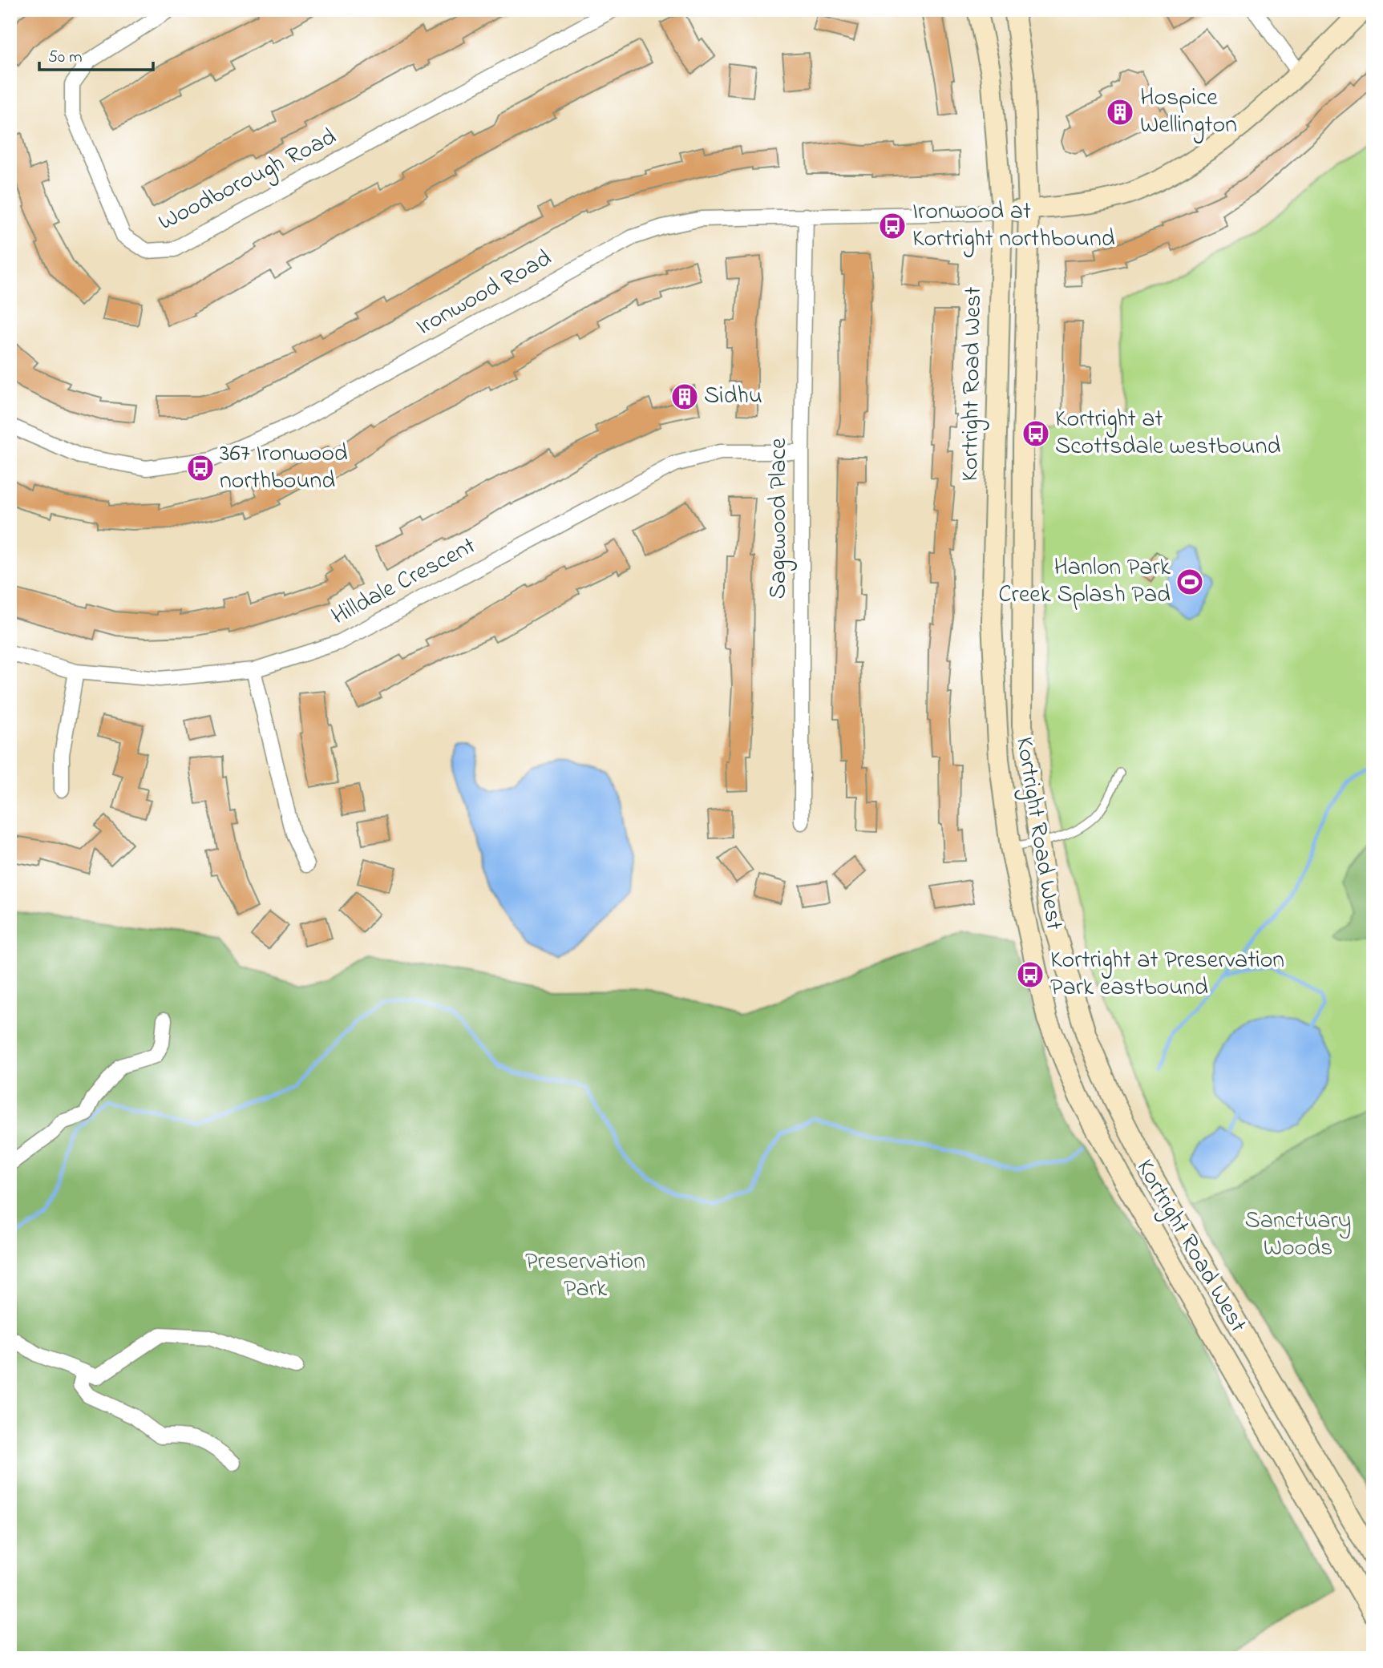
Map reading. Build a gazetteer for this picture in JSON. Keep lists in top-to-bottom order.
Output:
{
  "streets": {
    "street": [
      "Woodborough Road",
      "Ironwood Road",
      "Kortright Road West",
      "Sagewood Place",
      "Hilldale Crescent"
    ]
  },
  "crossings": [
    ["Ironwood Road", "Kortright Road West"],
    ["Ironwood Road", "Sagewood Place"],
    ["Sagewood Place", "Hilldale Crescent"]
  ],
  "parks": ["Sanctuary Woods", "Preservation Park"],
  "places": {
    "building": ["Hospice Wellington", "Sidhu"],
    "bus stop": [
      "Ironwood at Kortright northbound",
      "Kortright at Scottsdale westbound",
      "367 Ironwood northbound",
      "Kortright at Preservation Park eastbound"
    ],
    "sports": ["Hanlon Park Creek Splash Pad"]
  },
  "scale_bar": "50 m"
}
